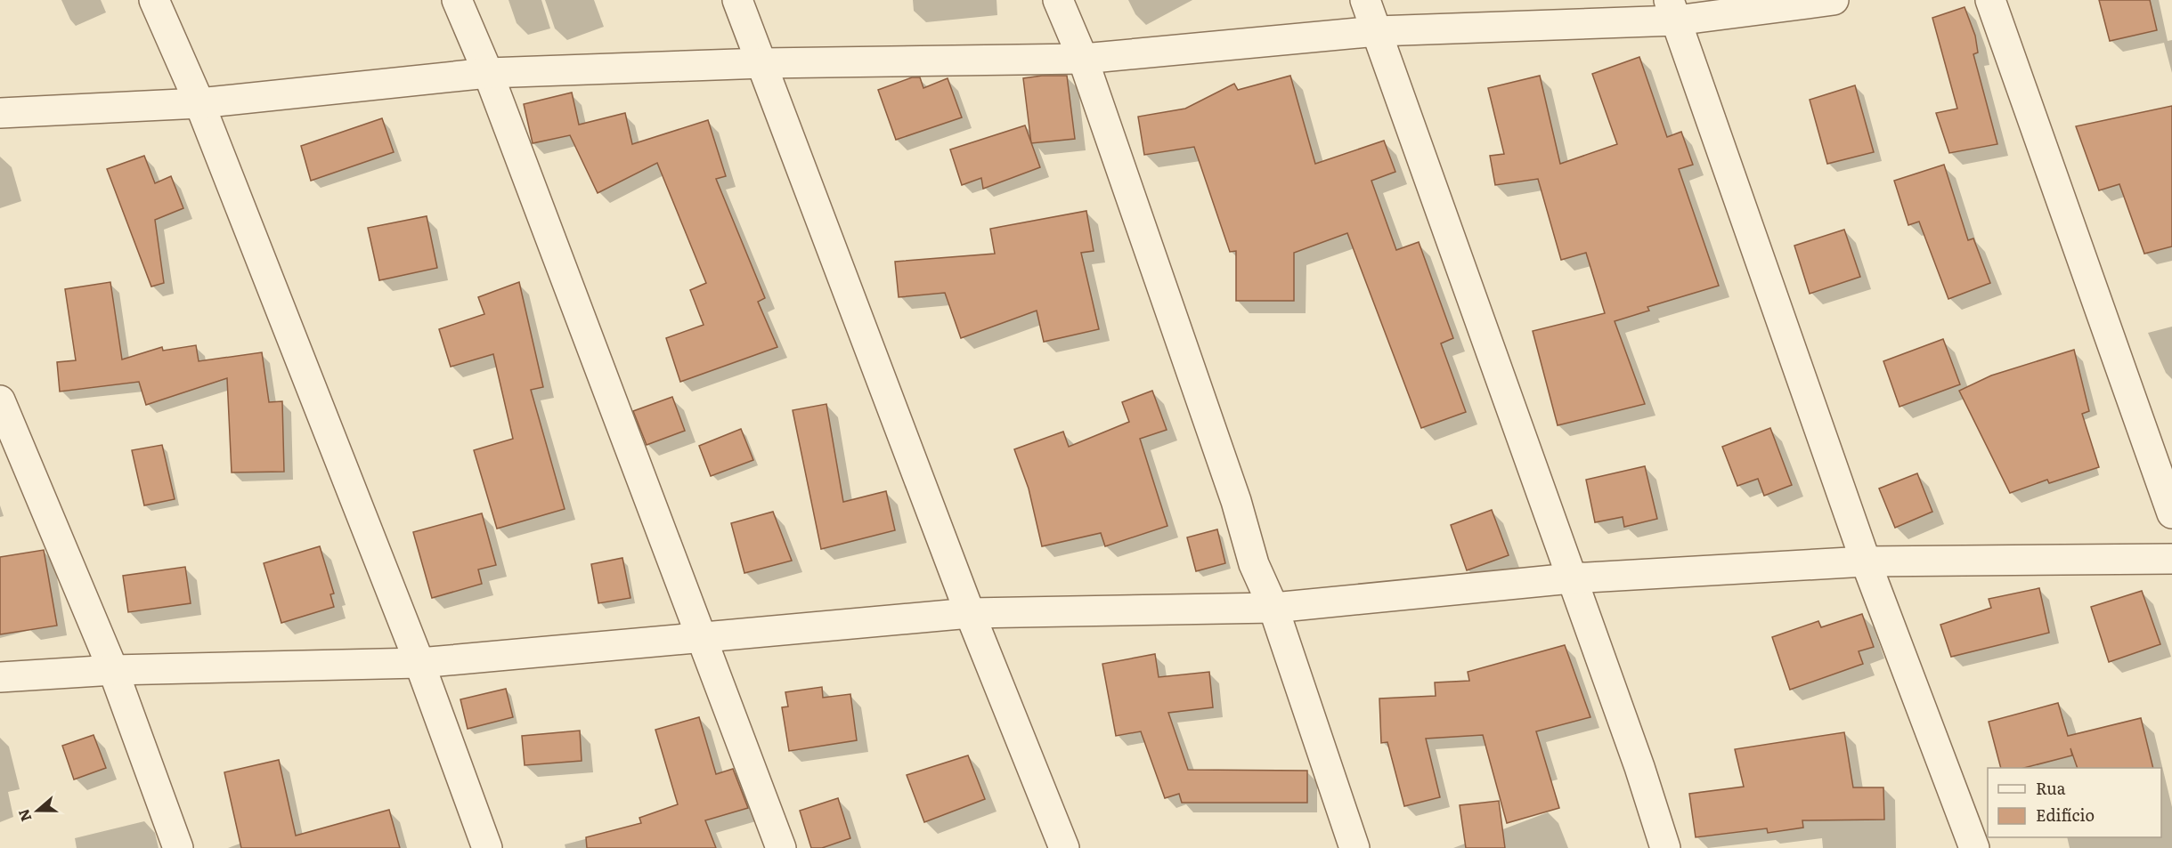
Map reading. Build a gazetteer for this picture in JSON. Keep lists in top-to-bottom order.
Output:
{
  "legend": ["Rua", "Edifício"],
  "north": "left"
}
